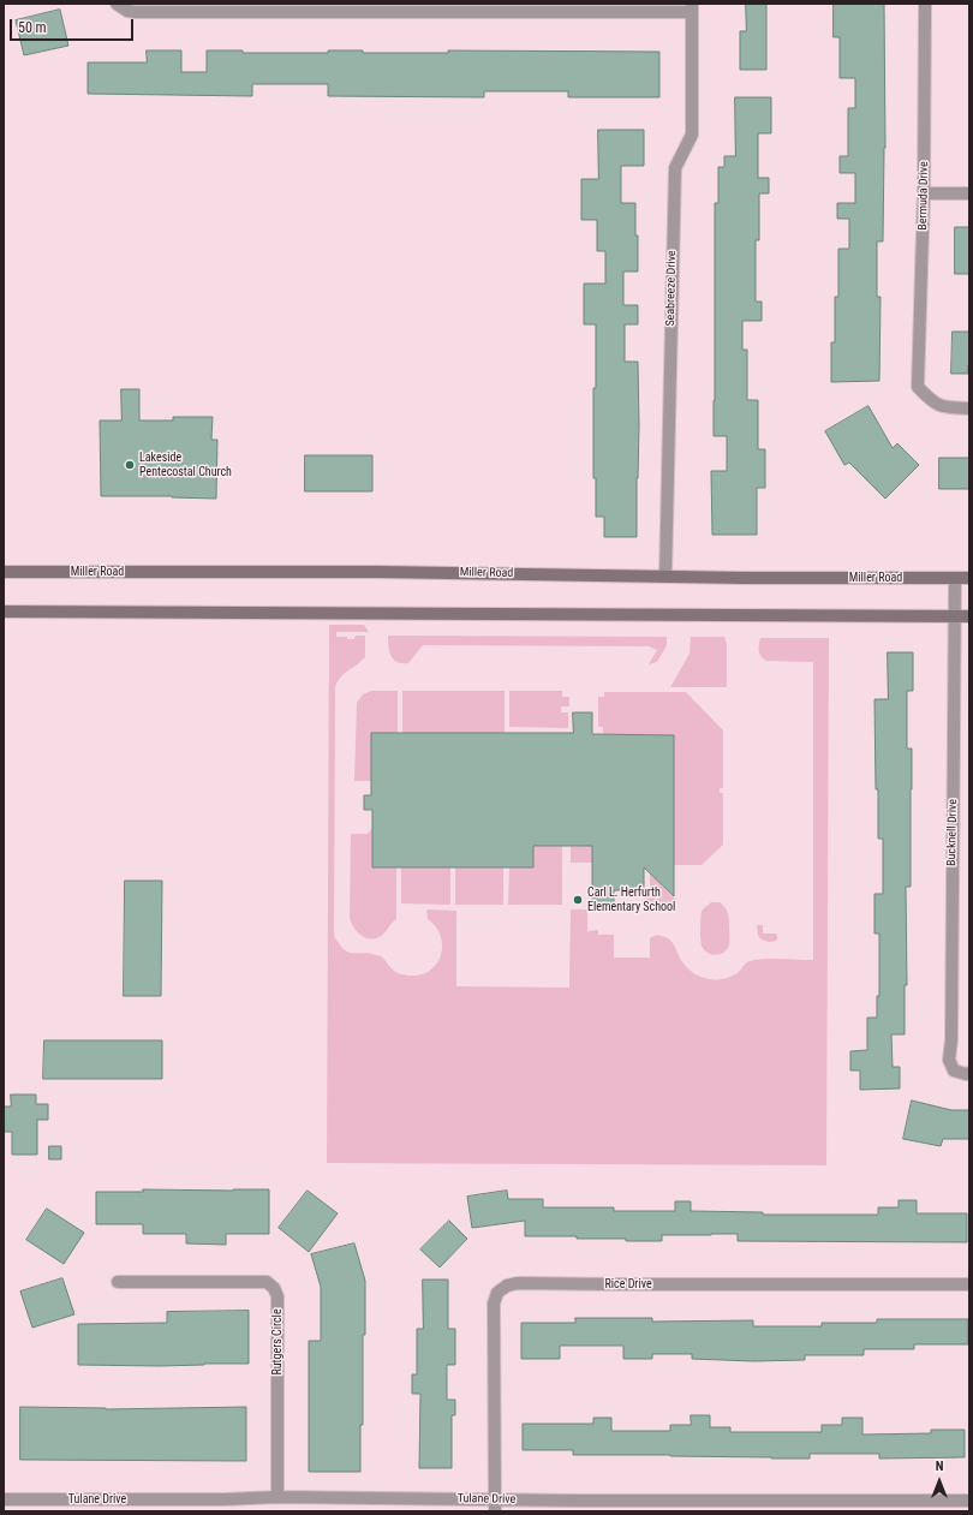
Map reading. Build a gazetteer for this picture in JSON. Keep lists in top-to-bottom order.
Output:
{
  "streets": {
    "main road": ["Miller Road"],
    "street": [
      "Bermuda Drive",
      "Seabreeze Drive",
      "Bucknell Drive",
      "Rice Drive",
      "Rutgers Circle",
      "Tulane Drive"
    ]
  },
  "crossings": [
    ["Seabreeze Drive", "Miller Road"],
    ["Miller Road", "Bucknell Drive"],
    ["Rice Drive", "Tulane Drive"],
    ["Rutgers Circle", "Tulane Drive"]
  ],
  "places": ["Lakeside Pentecostal Church", "Carl L. Herfurth Elementary School"],
  "scale_bar": "50 m",
  "north": "top"
}
